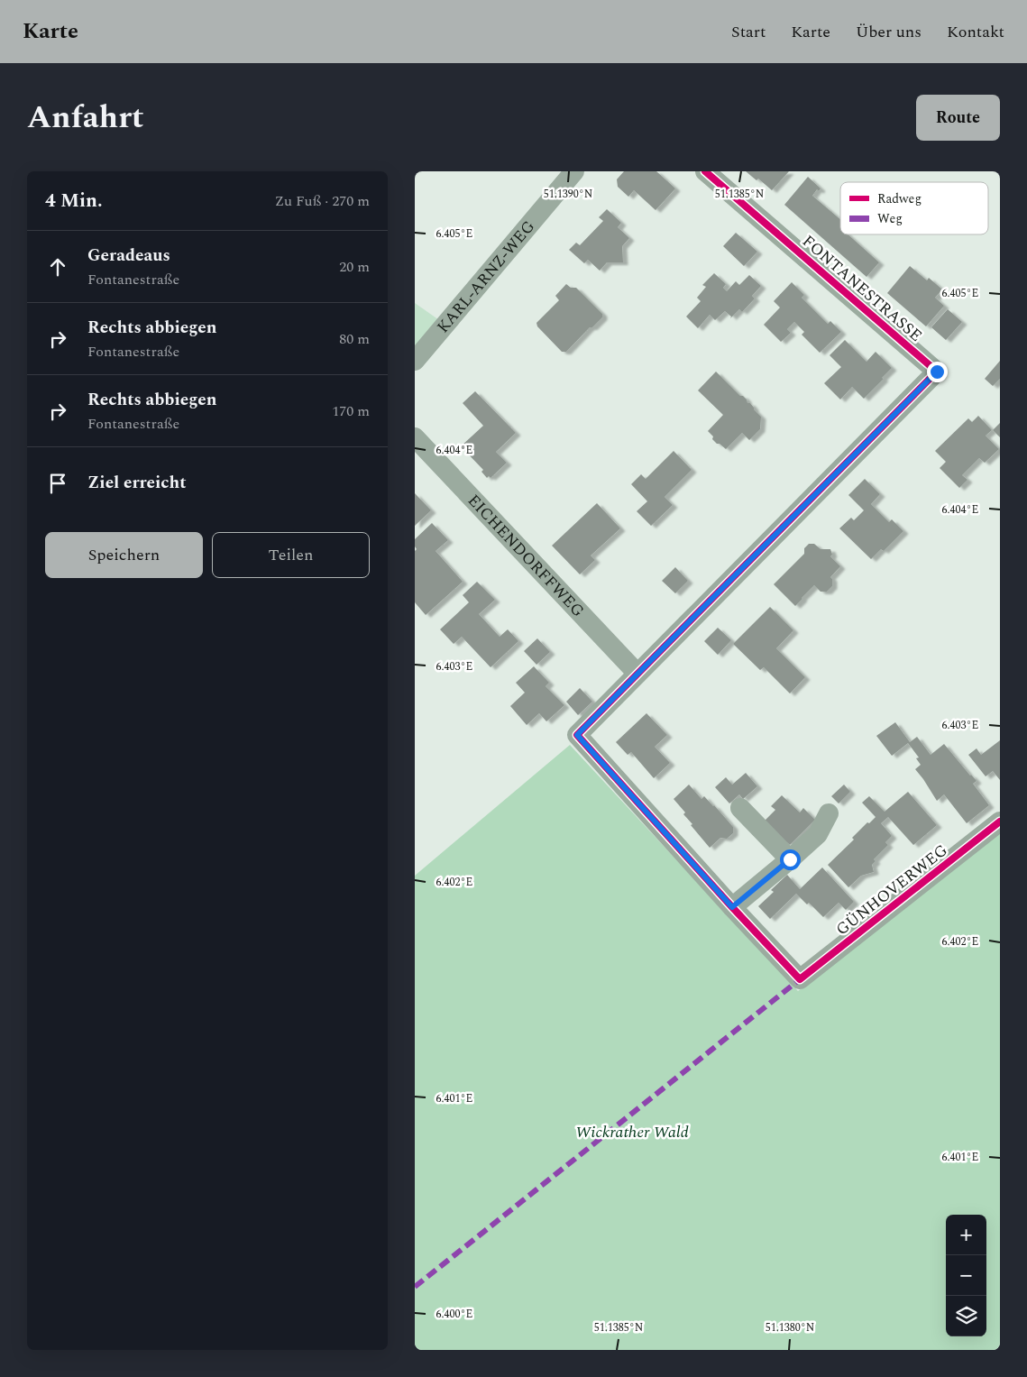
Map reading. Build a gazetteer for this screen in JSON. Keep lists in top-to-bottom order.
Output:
{
  "streets": {
    "street": [
      "KARL-ARNZ-WEG",
      "FONTANESTRASSE",
      "EICHENDORFFWEG",
      "GÜNHOVERWEG"
    ]
  },
  "crossings": [
    ["FONTANESTRASSE", "EICHENDORFFWEG"],
    ["FONTANESTRASSE", "GÜNHOVERWEG"]
  ],
  "parks": ["Wickrather Wald"],
  "legend": ["Radweg", "Weg"],
  "page": {
    "header": "Karte",
    "nav": [
      "Start",
      "Karte",
      "Über uns",
      "Kontakt"
    ],
    "title": "Anfahrt",
    "buttons": [
      "Route",
      ["Speichern", "Teilen"]
    ],
    "heading": ["4 Min.", "Zu Fuß · 270 m"],
    "list": [
      ["Geradeaus", "Fontanestraße", "20 m"],
      ["Rechts abbiegen", "Fontanestraße", "80 m"],
      ["Rechts abbiegen", "Fontanestraße", "170 m"],
      "Ziel erreicht"
    ],
    "map_buttons": ["+", "−"]
  },
  "coordinates": [
    "51.1390°N",
    "51.1385°N",
    "6.405°E",
    "6.404°E",
    "6.403°E",
    "6.402°E",
    "6.401°E",
    "6.400°E",
    "51.1380°N"
  ]
}
